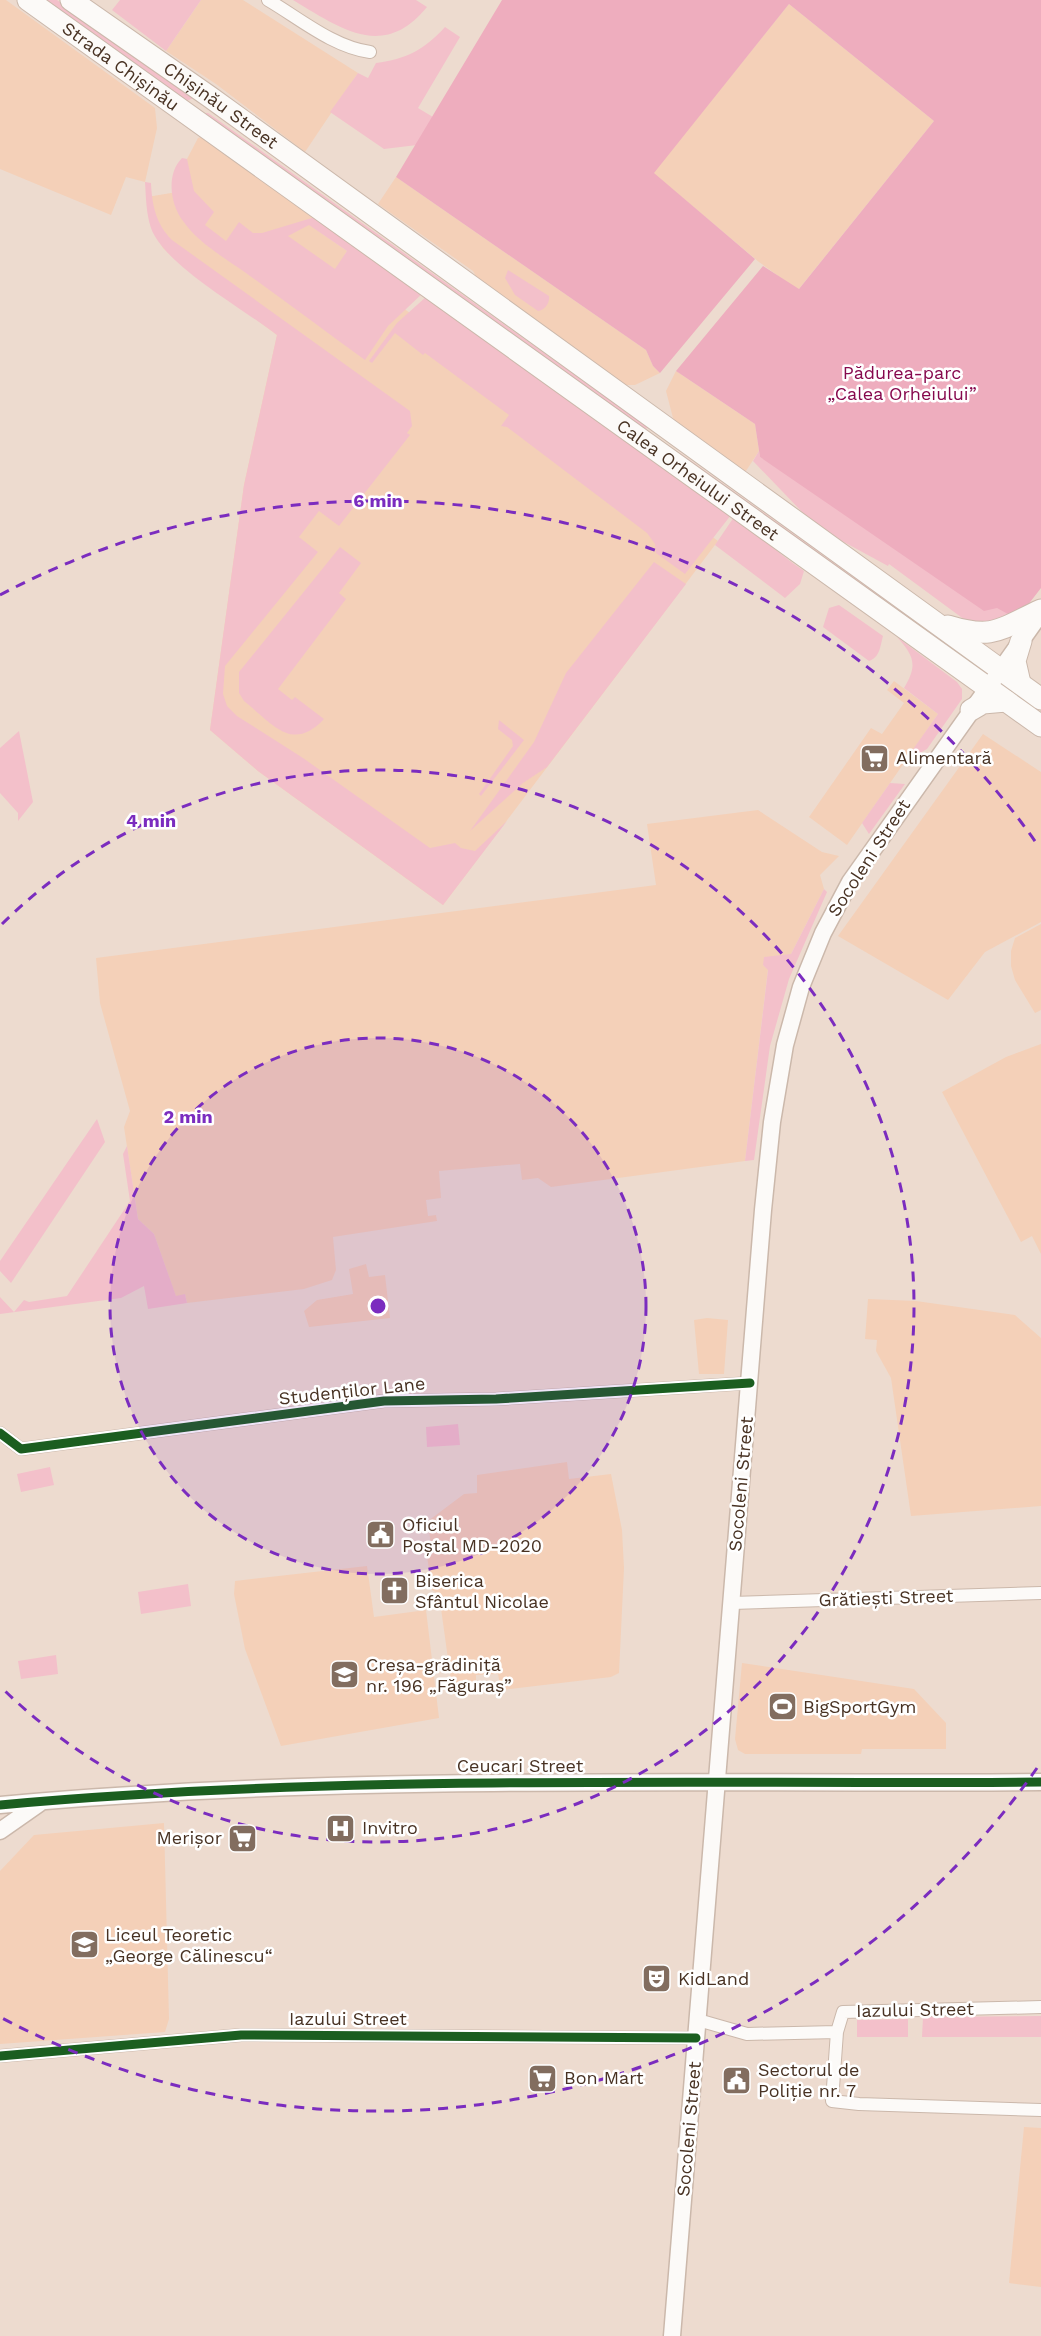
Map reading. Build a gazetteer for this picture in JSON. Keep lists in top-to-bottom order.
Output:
{
  "streets": {
    "highway": ["Strada Chișinău", "Chișinău Street", "Calea Orheiului Street"],
    "main road": ["Socoleni Street", "Ceucari Street"],
    "street": ["Studenților Lane", "Grătiești Street", "Iazului Street"]
  },
  "crossings": [
    ["Strada Chișinău", "Chișinău Street"],
    ["Chișinău Street", "Calea Orheiului Street"],
    ["Calea Orheiului Street", "Socoleni Street"],
    ["Socoleni Street", "Studenților Lane"],
    ["Socoleni Street", "Grătiești Street"],
    ["Socoleni Street", "Ceucari Street"],
    ["Socoleni Street", "Iazului Street"]
  ],
  "parks": ["Pădurea-parc „Calea Orheiului”"],
  "places": {
    "supermarket": ["Alimentară", "Merișor", "Bon Mart"],
    "public building": ["Oficiul Poștal MD-2020", "Sectorul de Poliție nr. 7"],
    "church": ["Biserica Sfântul Nicolae"],
    "school or university": ["Creșa-grădiniță nr. 196 „Făguraș”", "Liceul Teoretic „George Călinescu“"],
    "sports": ["BigSportGym"],
    "hospital": ["Invitro"],
    "theatre": ["KidLand"]
  },
  "rings": ["6 min", "4 min", "2 min"]
}
